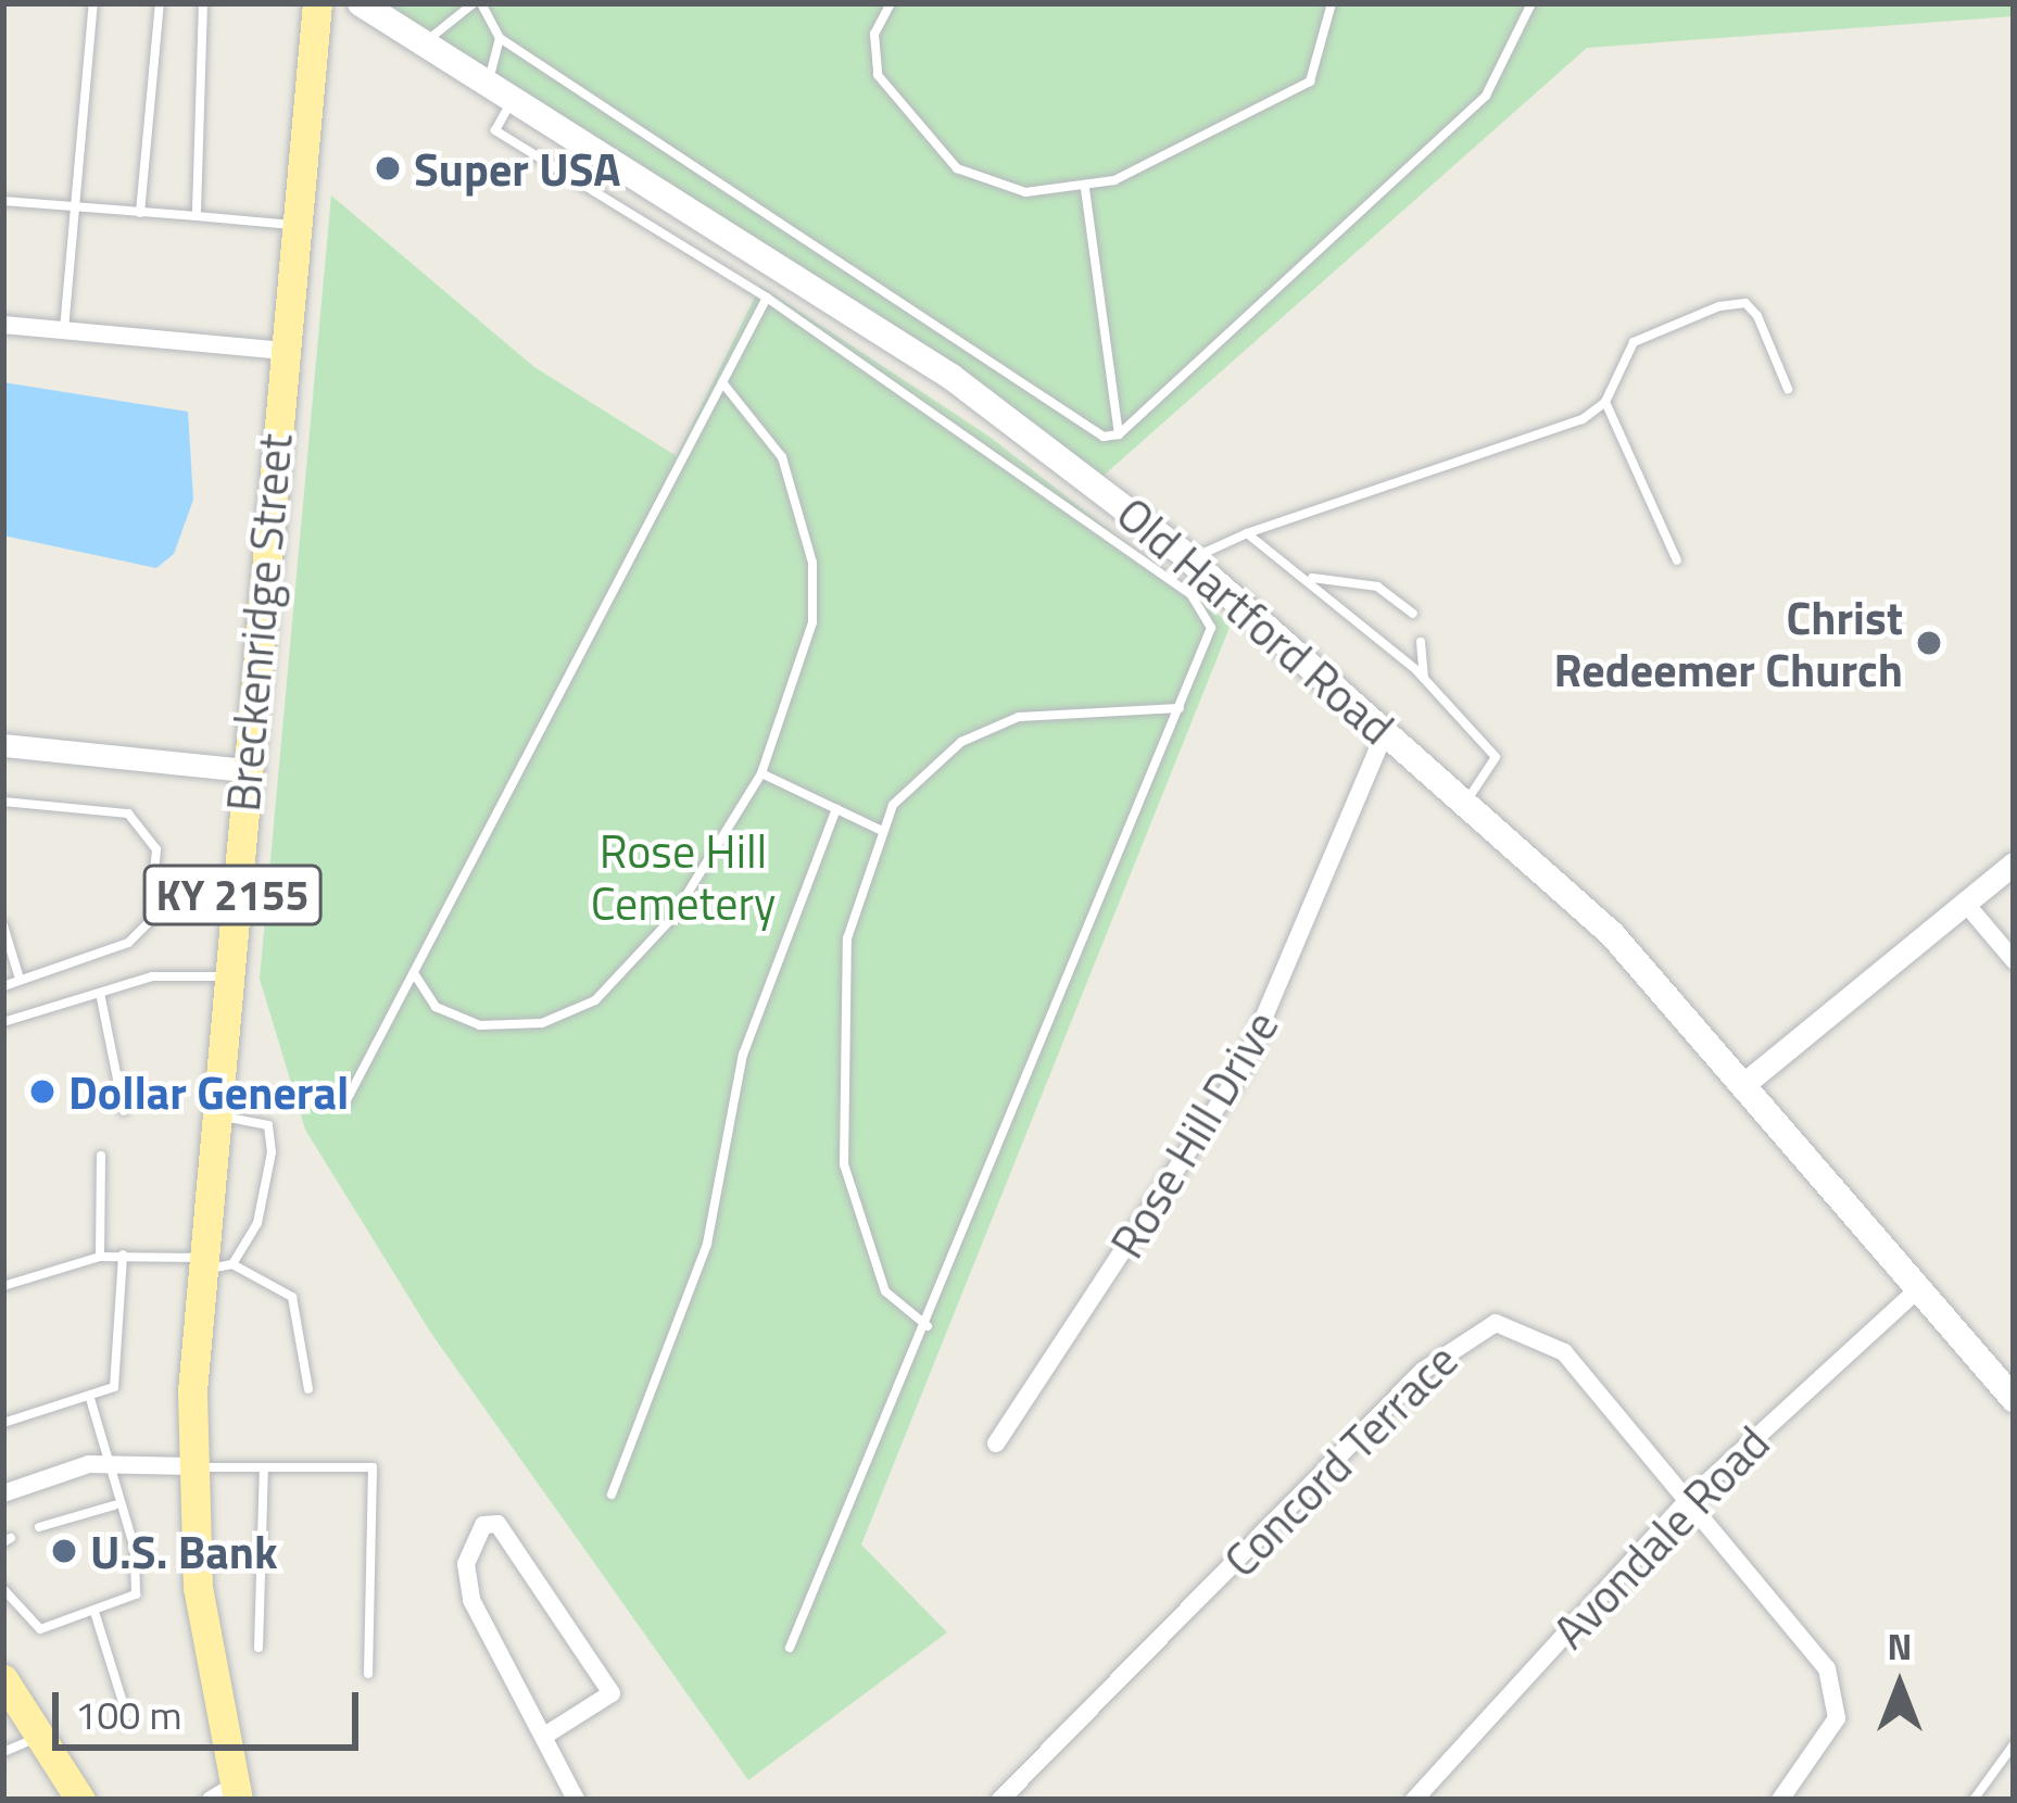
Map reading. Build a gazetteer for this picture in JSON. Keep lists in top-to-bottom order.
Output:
{
  "streets": {
    "main road": ["Old Hartford Road", "Breckenridge Street", "KY 2155"],
    "street": ["Rose Hill Drive", "Concord Terrace", "Avondale Road"]
  },
  "crossings": [
    ["Old Hartford Road", "Rose Hill Drive"],
    ["Old Hartford Road", "Avondale Road"],
    ["Concord Terrace", "Avondale Road"]
  ],
  "parks": ["Rose Hill Cemetery"],
  "places": [
    "Super USA",
    "Christ Redeemer Church",
    "Dollar General",
    "U.S. Bank"
  ],
  "scale_bar": "100 m",
  "north": "top"
}
